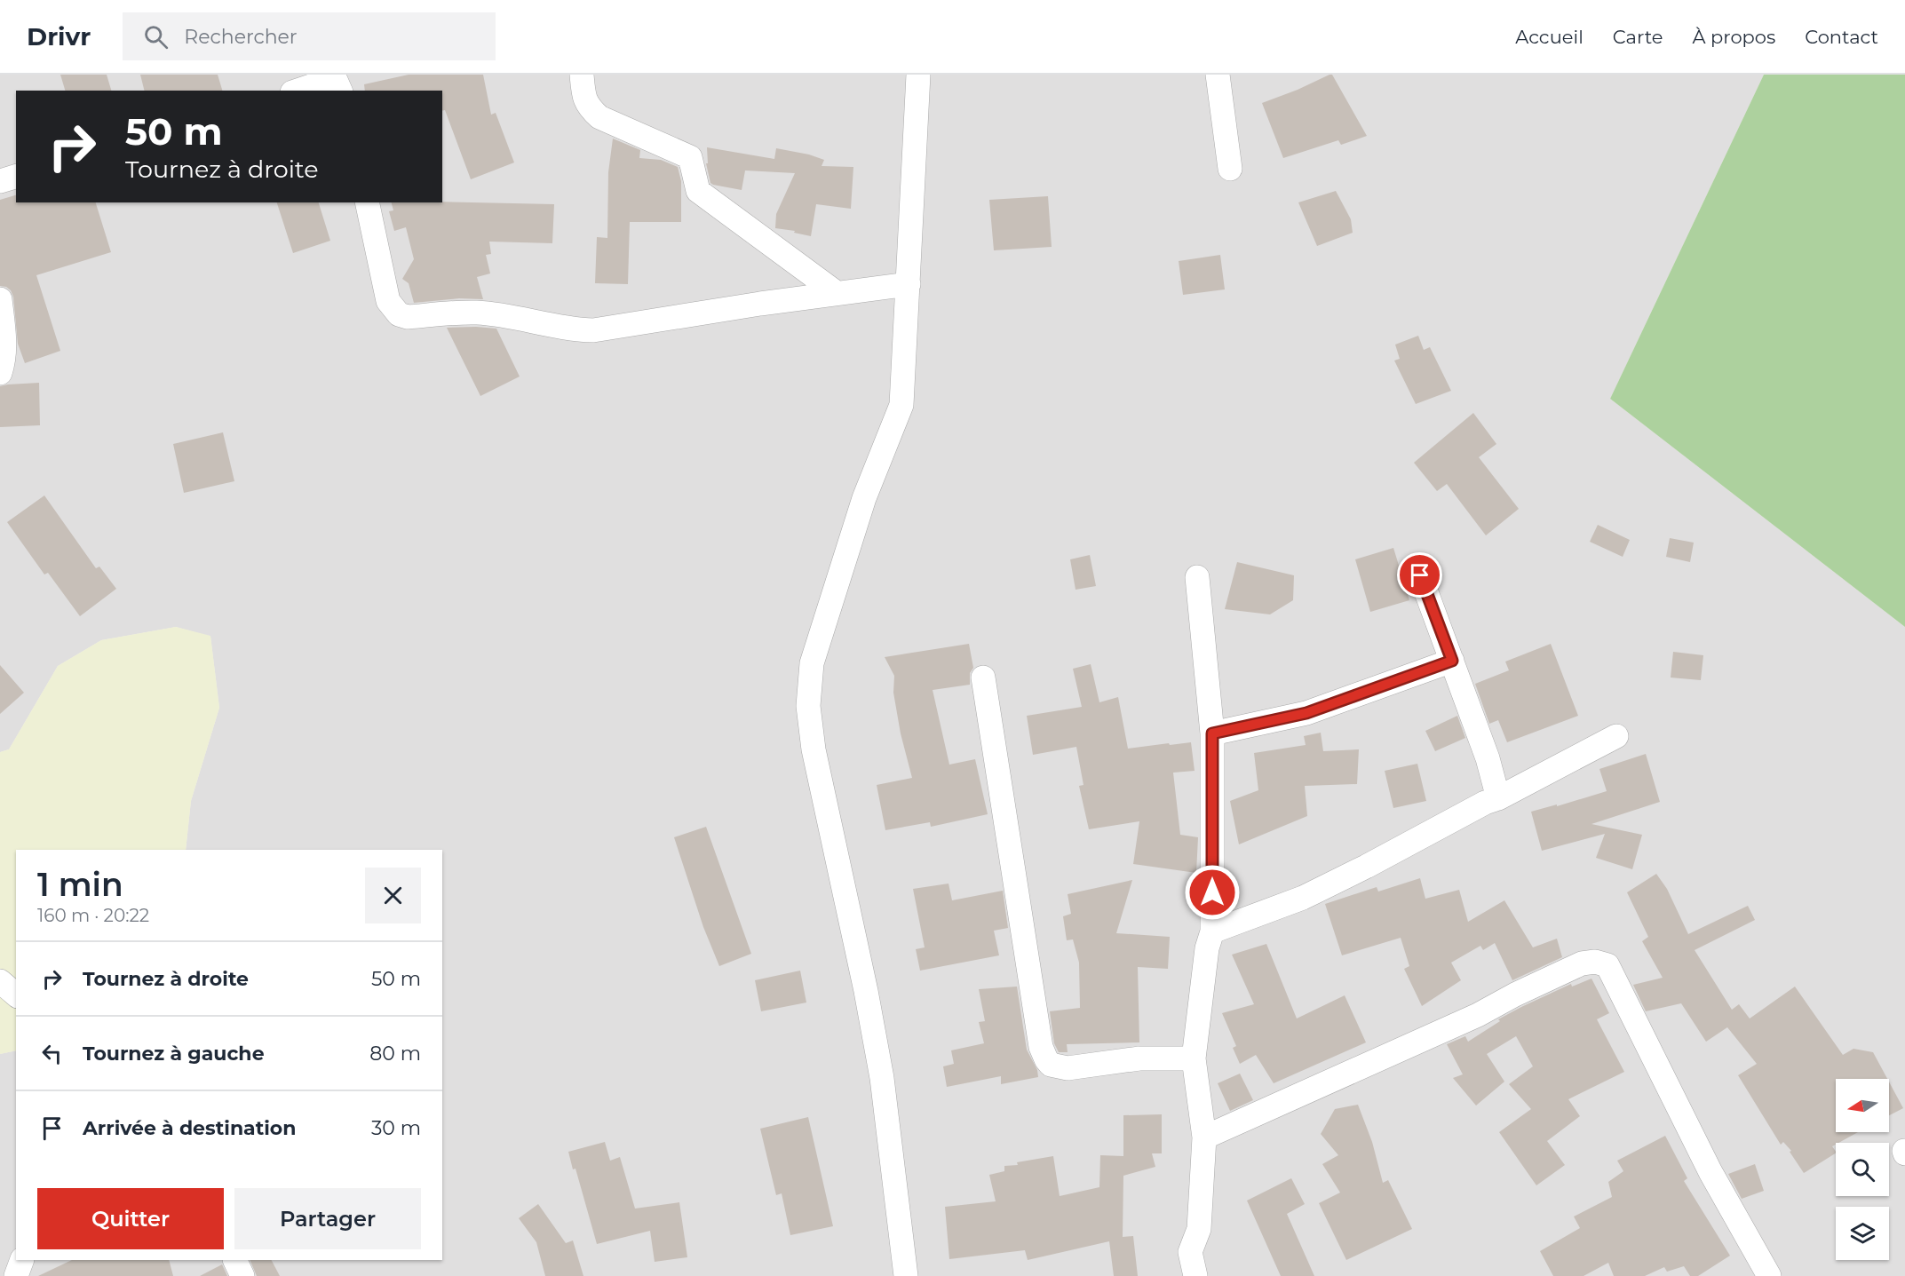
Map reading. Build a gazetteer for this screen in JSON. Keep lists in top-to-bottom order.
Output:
{
  "north": "left",
  "page": {
    "header": "Drivr",
    "search": "Rechercher",
    "nav": [
      "Accueil",
      "Carte",
      "À propos",
      "Contact"
    ],
    "turn": ["50 m", "Tournez à droite"],
    "heading": ["1 min", "160 m · 20:22"],
    "list": [
      {
        "name": "Tournez à droite",
        "value": "50 m"
      },
      {
        "name": "Tournez à gauche",
        "value": "80 m"
      },
      {
        "name": "Arrivée à destination",
        "value": "30 m"
      }
    ],
    "buttons": ["Quitter", "Partager"]
  }
}
